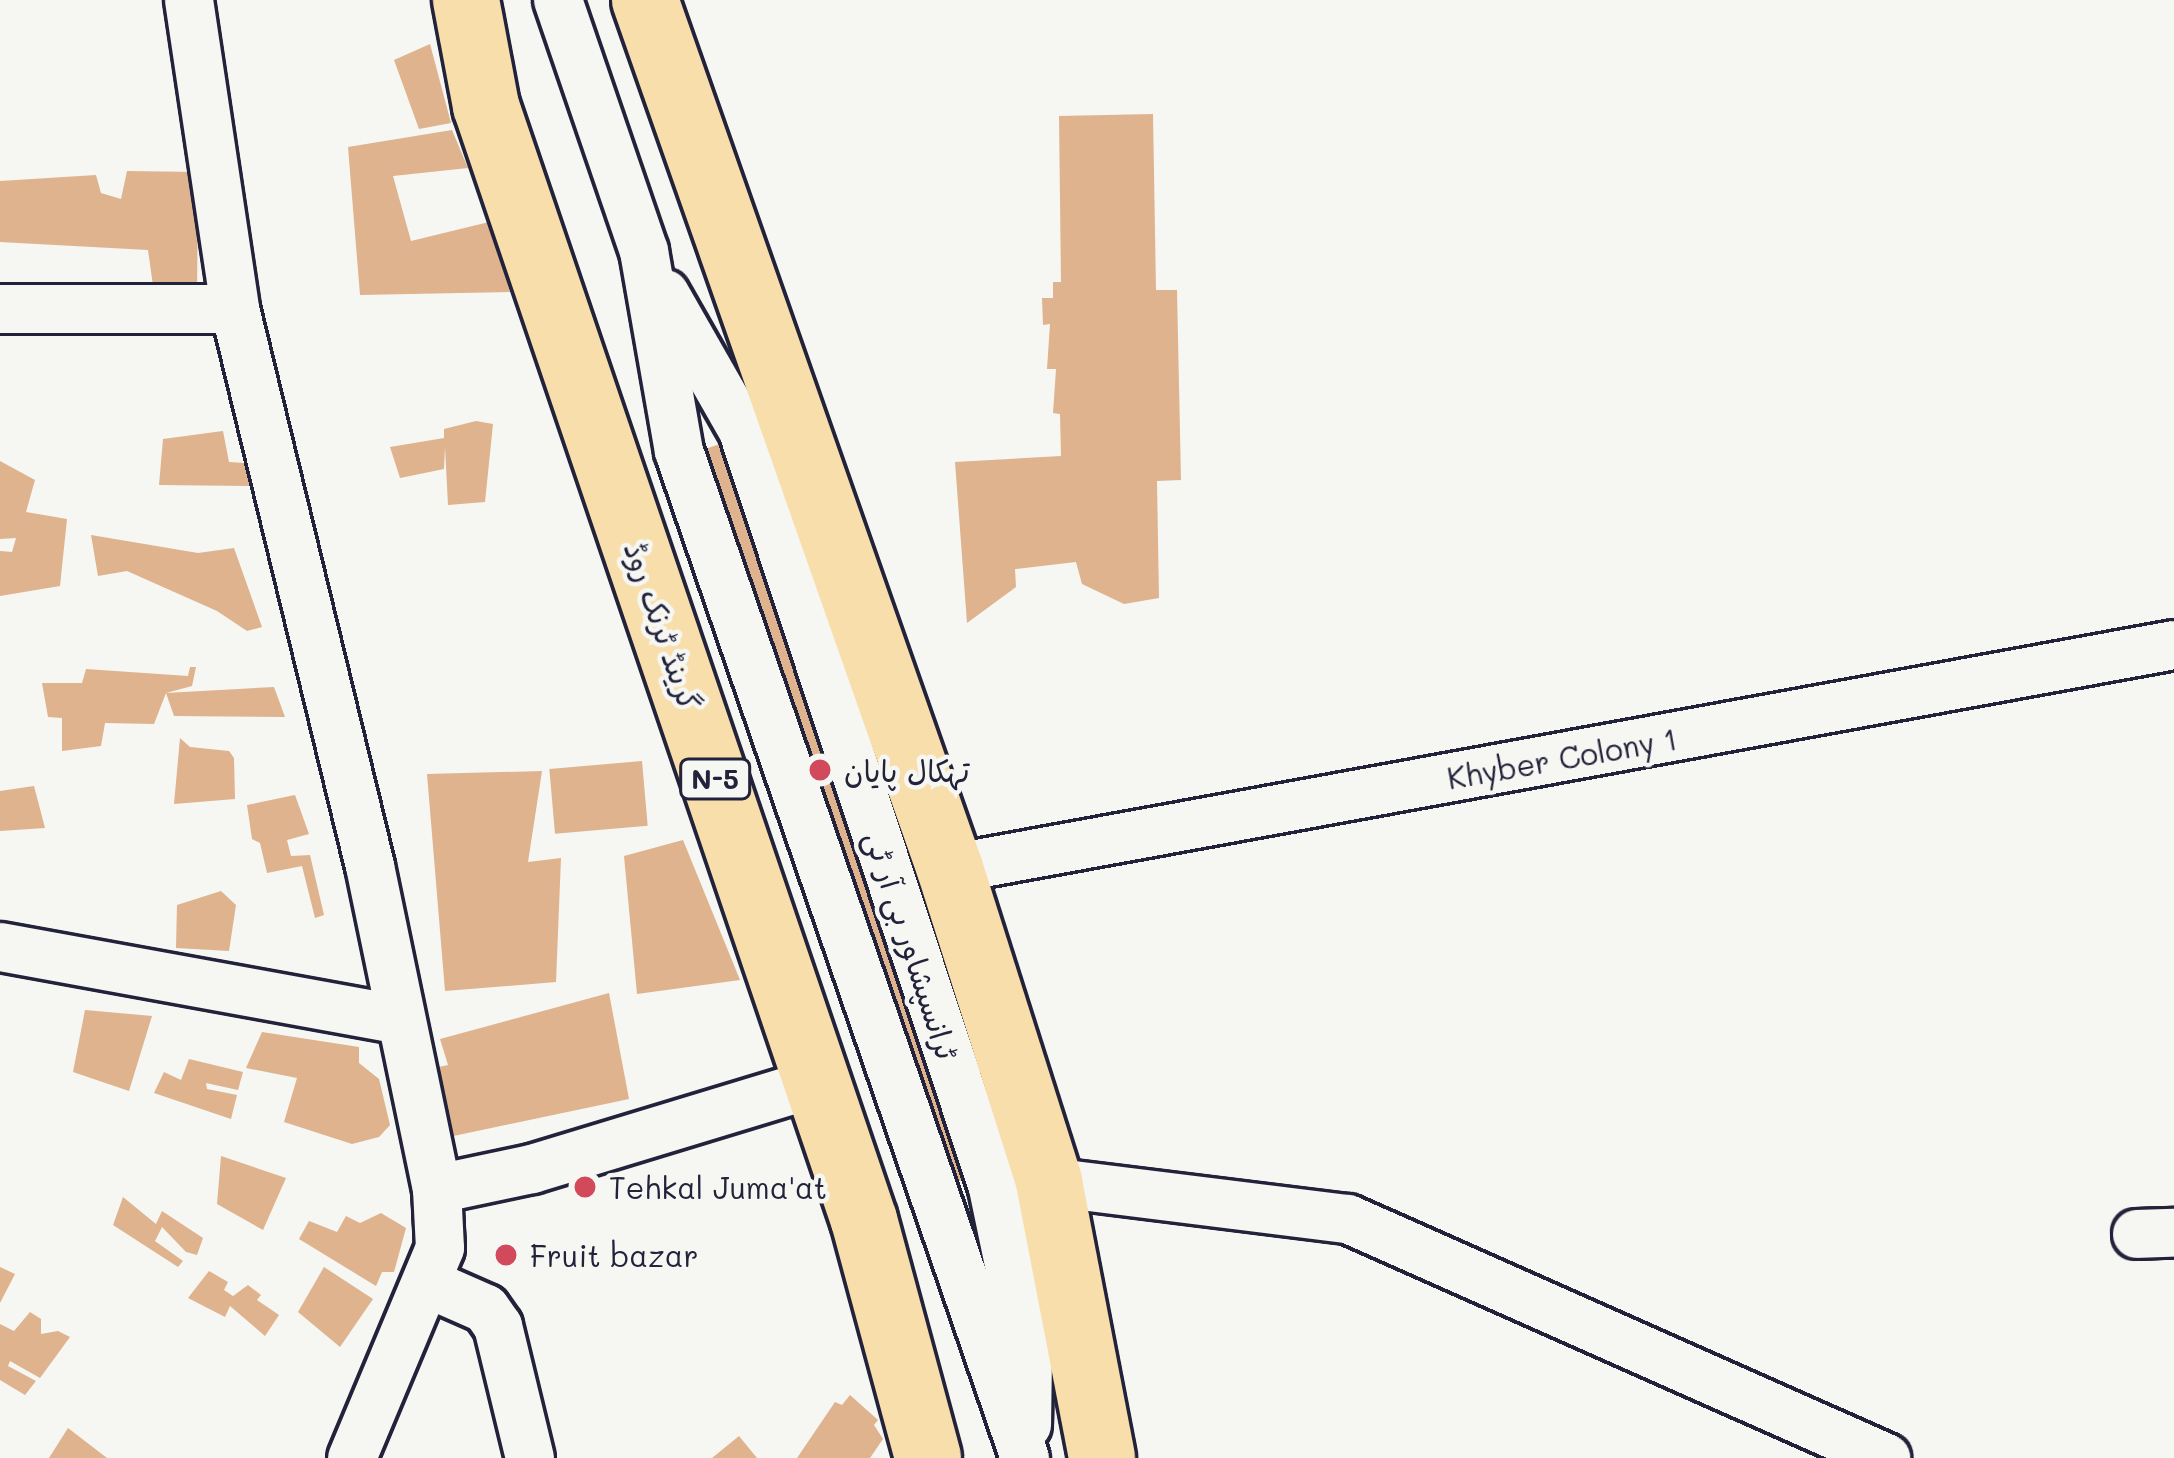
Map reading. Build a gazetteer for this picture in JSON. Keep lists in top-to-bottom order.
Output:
{
  "streets": {
    "highway": ["گرینڈ ٹرنک روڈ", "N-5"],
    "street": ["Khyber Colony 1", "ٹرانسپشاور بی آر ٹی"]
  },
  "places": ["تہکال پایان", "Tehkal Juma'at", "Fruit bazar"]
}
